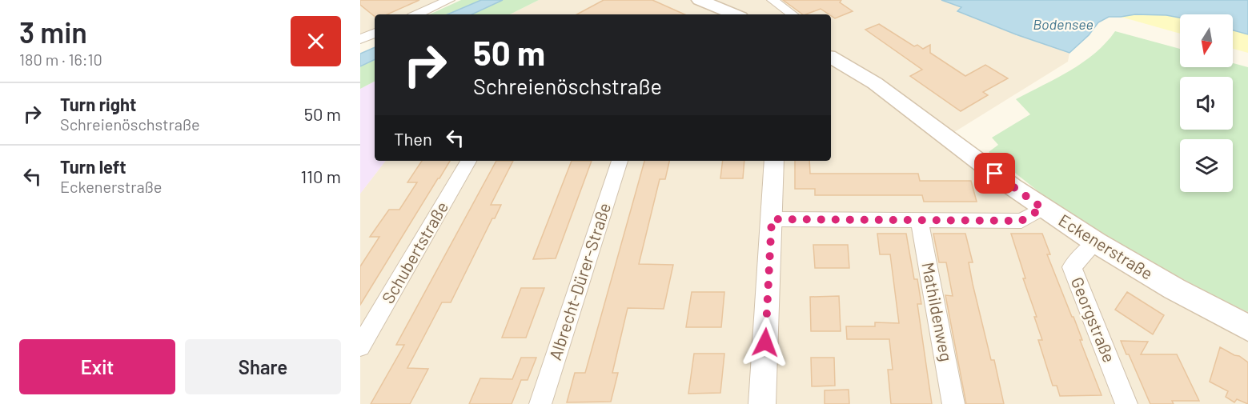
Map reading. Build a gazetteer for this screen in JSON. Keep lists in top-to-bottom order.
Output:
{
  "streets": {
    "main road": ["Eckenerstraße"],
    "street": [
      "Schubertstraße",
      "Albrecht-Dürer-Straße",
      "Mathildenweg",
      "Georgstraße"
    ]
  },
  "crossings": [
    ["Eckenerstraße", "Georgstraße"]
  ],
  "water": ["Bodensee"],
  "north": "bottom",
  "page": {
    "heading": ["3 min", "180 m · 16:10"],
    "turn": ["50 m", "Schreienöschstraße"],
    "list": [
      {
        "name": "Turn right",
        "note": "Schreienöschstraße",
        "value": "50 m"
      },
      {
        "name": "Turn left",
        "note": "Eckenerstraße",
        "value": "110 m"
      }
    ],
    "then": "Then",
    "buttons": ["Exit", "Share"]
  }
}
